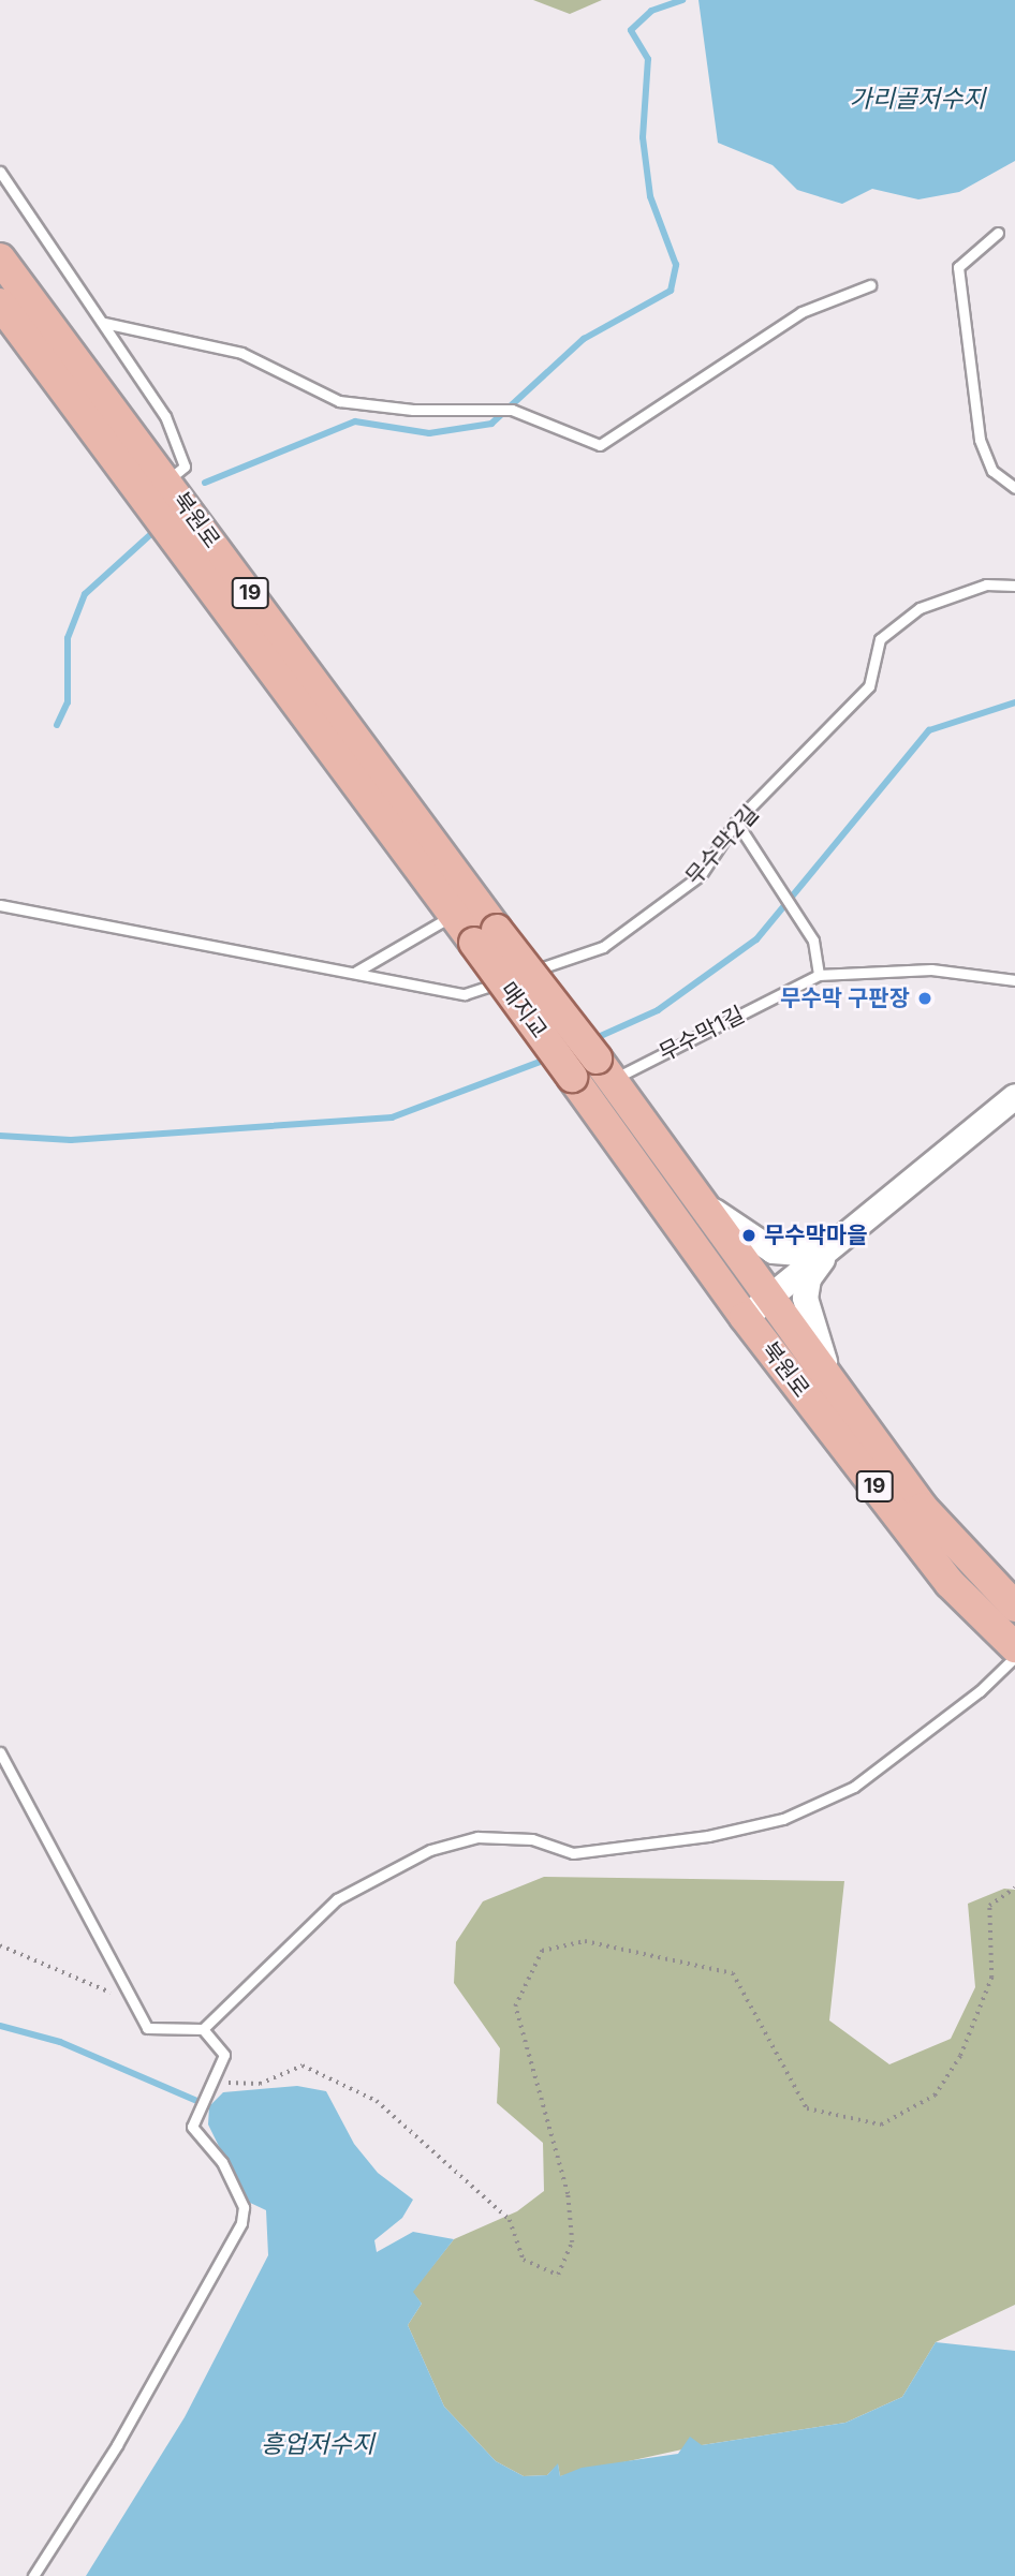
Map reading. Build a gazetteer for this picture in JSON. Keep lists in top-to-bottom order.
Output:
{
  "streets": {
    "main road": ["북원로", "19", "매지교"],
    "lane": ["무수막2길", "무수막1길"]
  },
  "crossings": [
    ["북원로", "매지교"],
    ["북원로", "무수막1길"],
    ["매지교", "무수막1길"]
  ],
  "water": ["가리골저수지", "흥업저수지"],
  "places": ["무수막 구판장", "무수막마을"]
}
